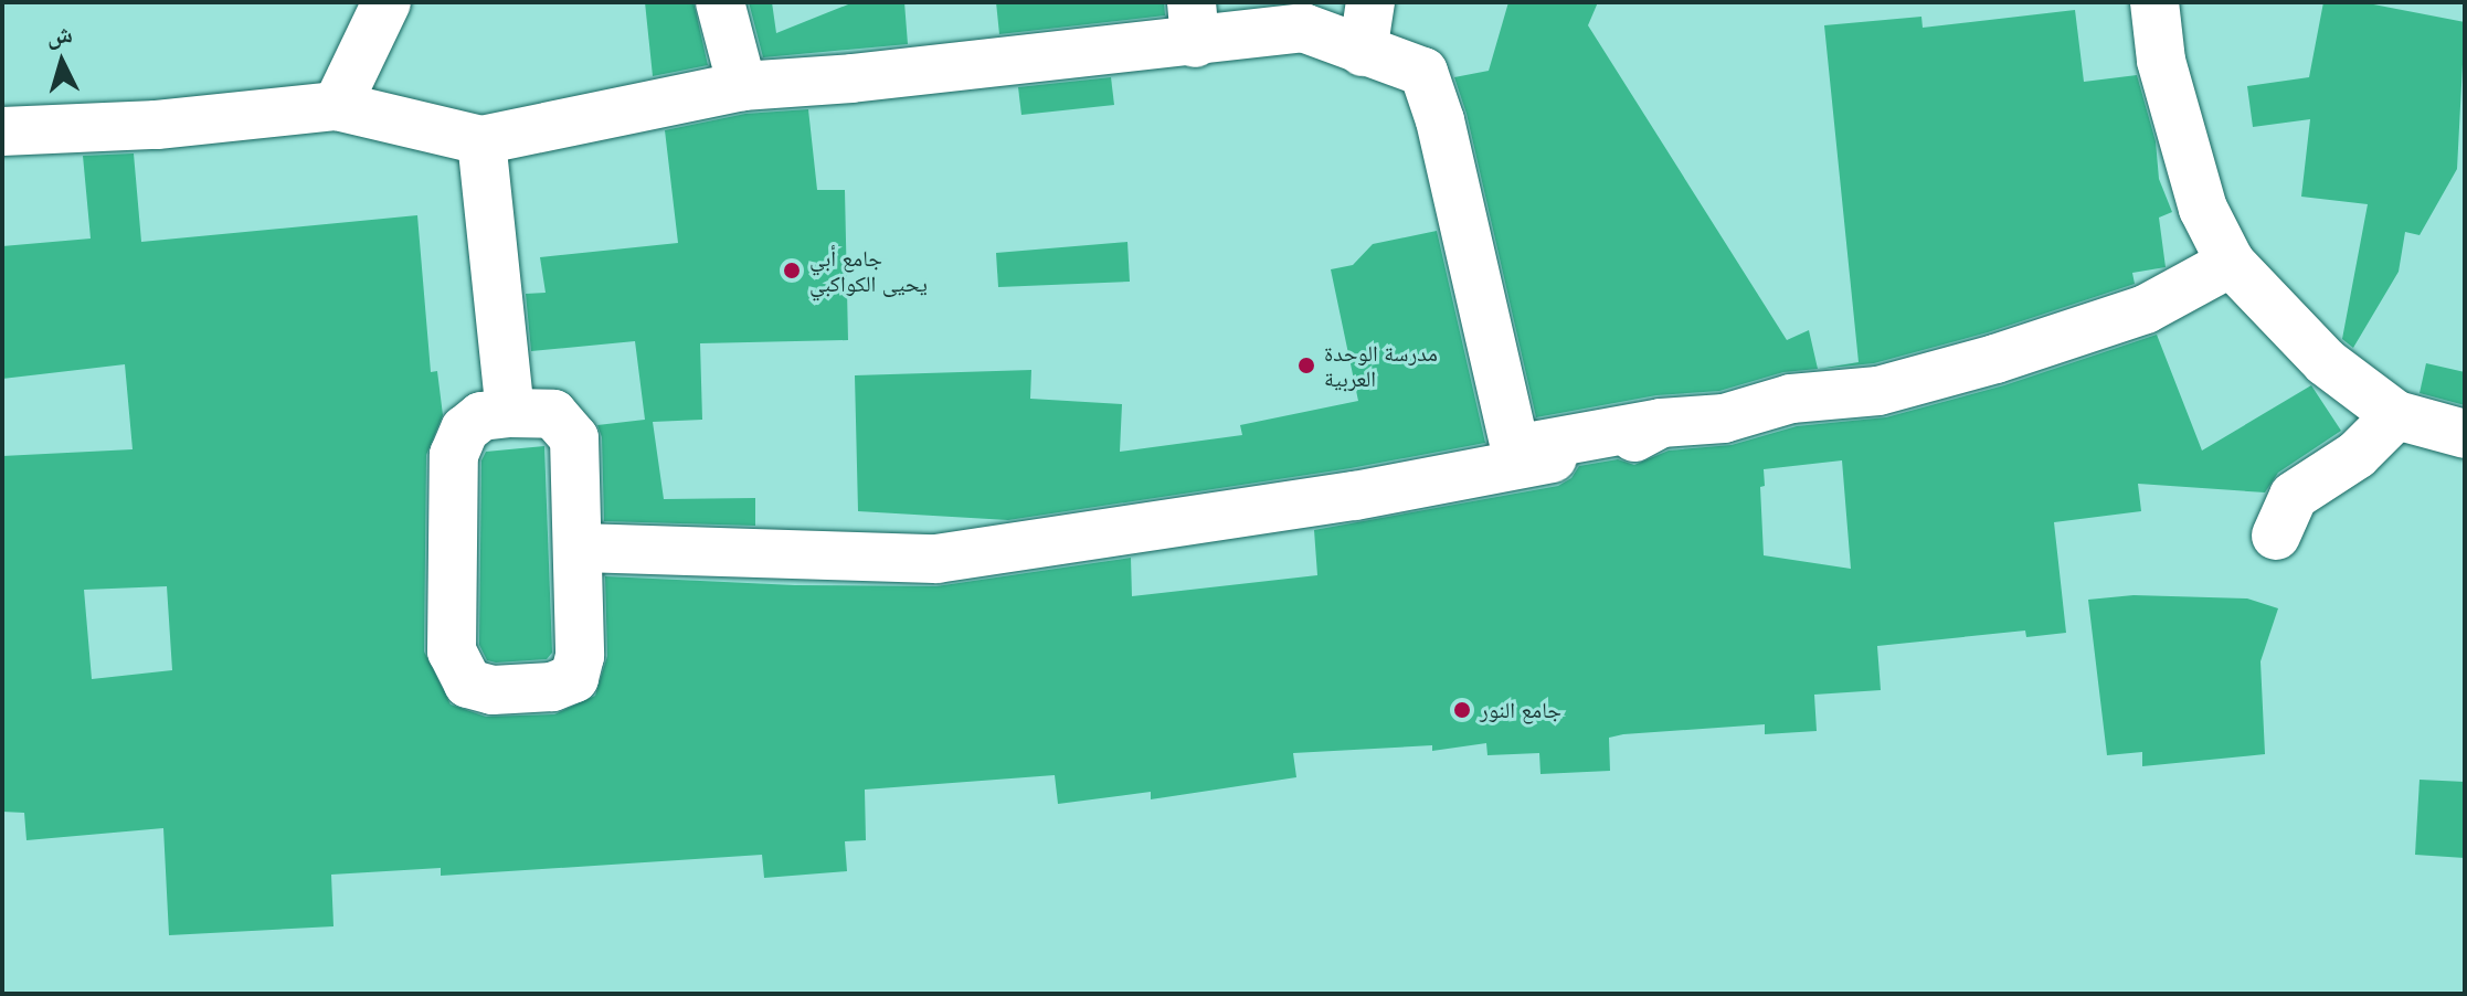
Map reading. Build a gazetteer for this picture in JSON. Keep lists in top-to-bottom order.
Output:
{
  "places": ["جامع أبي يحيى الكواكبي", "مدرسة الوحدة العربية", "جامع النور"],
  "north": "top"
}
